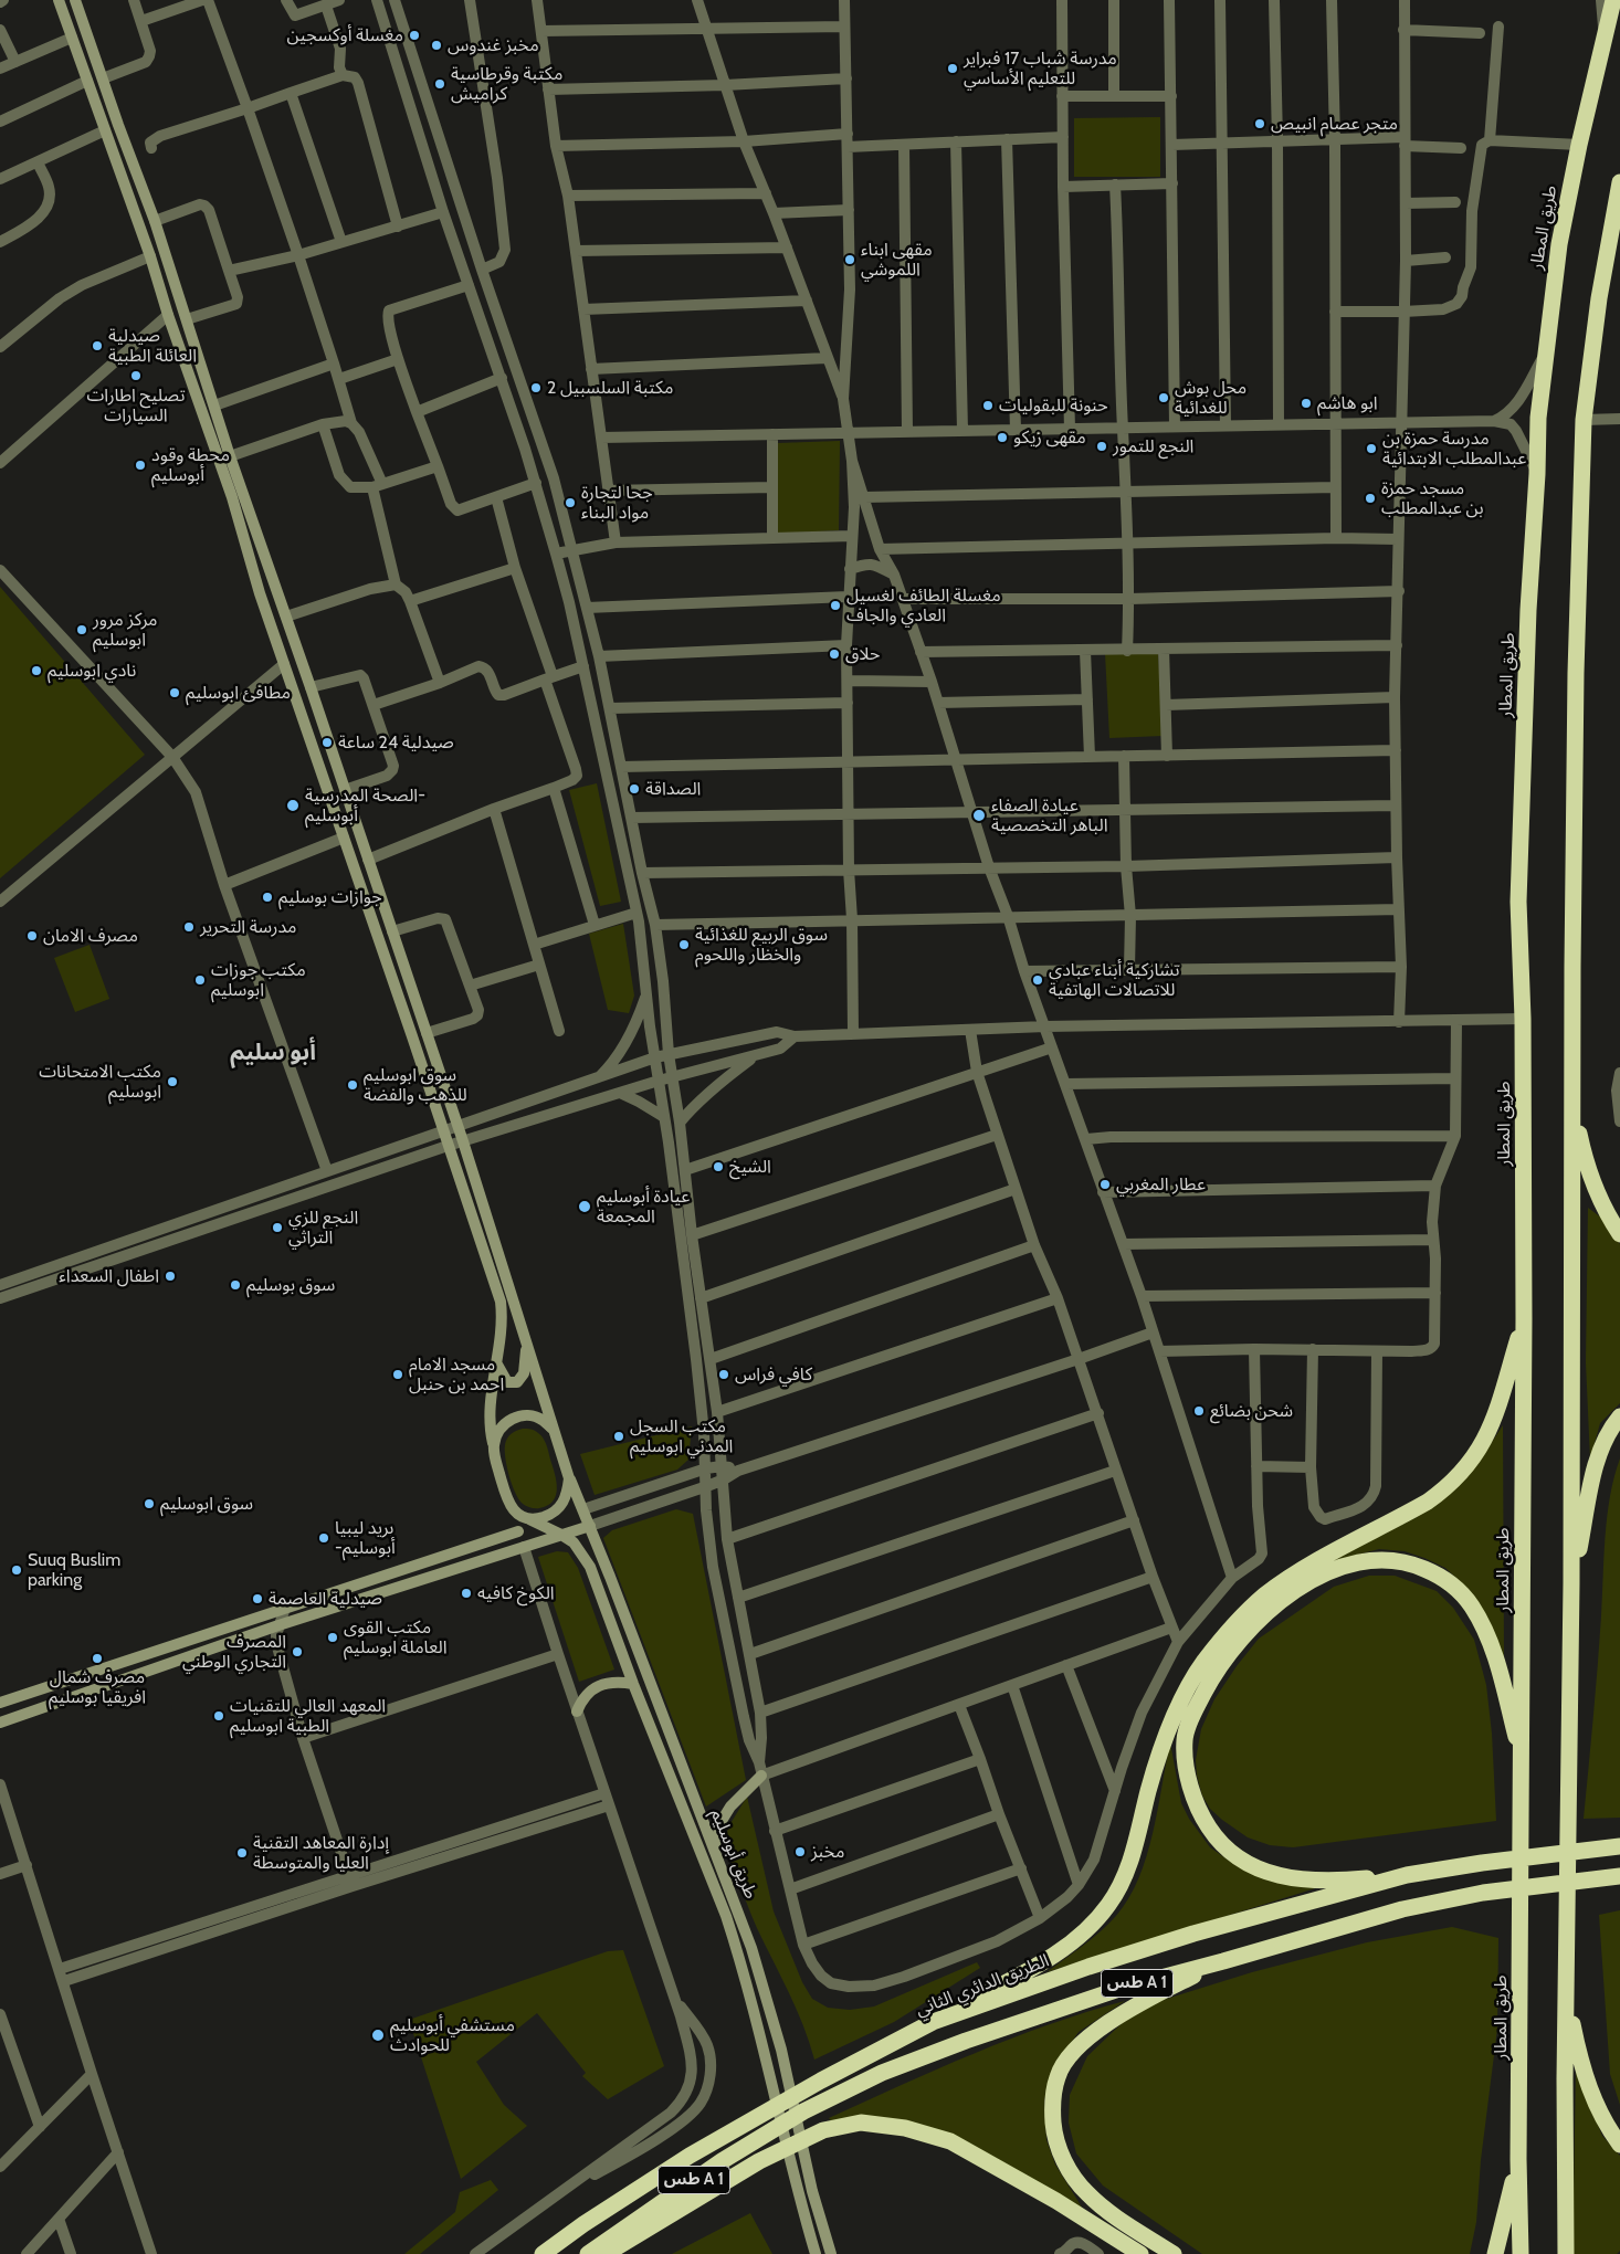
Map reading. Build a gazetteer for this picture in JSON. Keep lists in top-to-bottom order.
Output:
{
  "streets": {
    "highway": ["طريق المطار", "طس A 1", "الطريق الدائري الثاني"],
    "main road": ["طريق أبوسليم"]
  },
  "districts": ["أبو سليم"],
  "places": [
    "مغسلة أوكسجين",
    "مخبز غندوس",
    "مدرسة شباب 17 فبراير للتعليم الأساسي",
    "مكتبة وقرطاسية كراميش",
    "متجر عصام انبيص",
    "مقهى ابناء اللموشي",
    "صيدلية العائلة الطبية",
    "تصليح اطارات السيارات",
    "مكتبة السلسبيل 2",
    "محل بوش للغدائية",
    "ابو هاشم",
    "حنونة للبقوليات",
    "مقهى زيكو",
    "النجع للتمور",
    "مدرسة حمزة بن عبدالمطلب الابتدائية",
    "محطة وقود أبوسليم",
    "مسجد حمزة بن عبدالمطلب",
    "جحا لتجارة مواد البناء",
    "مغسلة الطائف لغسيل العادي والجاف",
    "مركز مرور ابوسليم",
    "حلاق",
    "نادي ابوسليم",
    "مطافئ ابوسليم",
    "صيدلية 24 ساعة",
    "الصداقة",
    "الصحة المدرسية- أبوسليم",
    "عيادة الصفاء الباهر التخصصية",
    "جوازات بوسليم",
    "مدرسة التحرير",
    "مصرف الامان",
    "سوق الربيع للغذائية والخظار واللحوم",
    "مكتب جوزات ابوسليم",
    "تشاركية أبناء عبادي للاتصالات الهاتفية",
    "مكتب الامتحانات ابوسليم",
    "سوق ابوسليم للذهب والفضة",
    "الشيخ",
    "عطار المغربي",
    "عيادة أبوسليم المجمعة",
    "النجع للزي التراثي",
    "اطفال السعداء",
    "سوق بوسليم",
    "مسجد الامام احمد بن حنبل",
    "كافي فراس",
    "شحن بضائع",
    "مكتب السجل المدني ابوسليم",
    "سوق ابوسليم",
    "بريد ليبيا -أبوسليم",
    "Suuq Buslim parking",
    "الكوخ كافيه",
    "صيدلية العاصمة",
    "مكتب القوى العاملة ابوسليم",
    "المصرف التجاري الوطني",
    "مصرف شمال افريقيا بوسليم",
    "المعهد العالي للتقنيات الطبية ابوسليم",
    "مخبز",
    "إدارة المعاهد التقنية العليا والمتوسطة",
    "مستشفي أبوسليم للحوادث"
  ]
}
